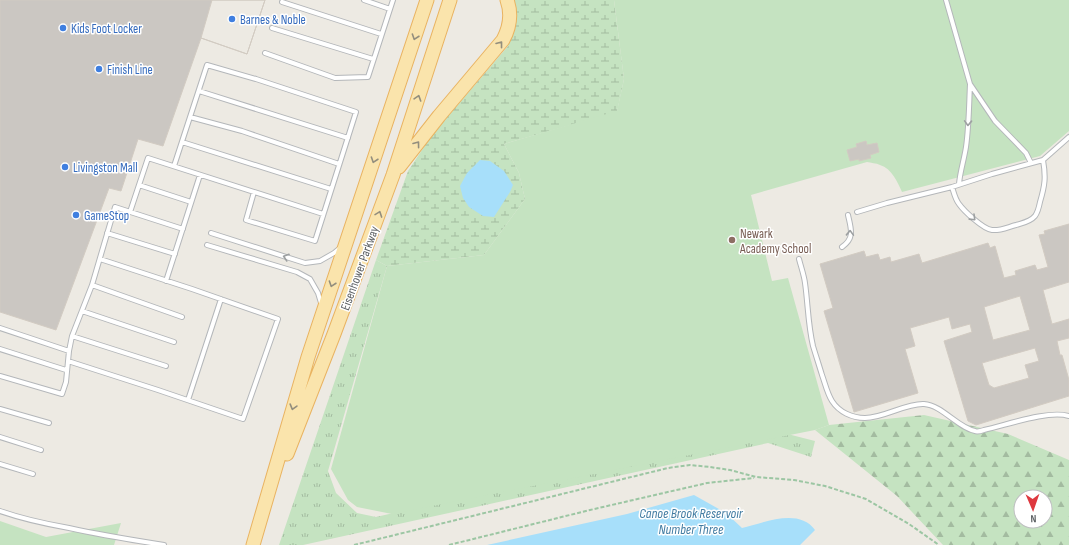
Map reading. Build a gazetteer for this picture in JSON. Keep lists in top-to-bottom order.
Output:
{
  "streets": {
    "main road": ["Eisenhower Parkway"]
  },
  "water": ["Canoe Brook Reservoir Number Three"],
  "places": [
    "Barnes & Noble",
    "Kids Foot Locker",
    "Finish Line",
    "Livingston Mall",
    "GameStop",
    "Newark Academy School"
  ],
  "north": "bottom"
}
